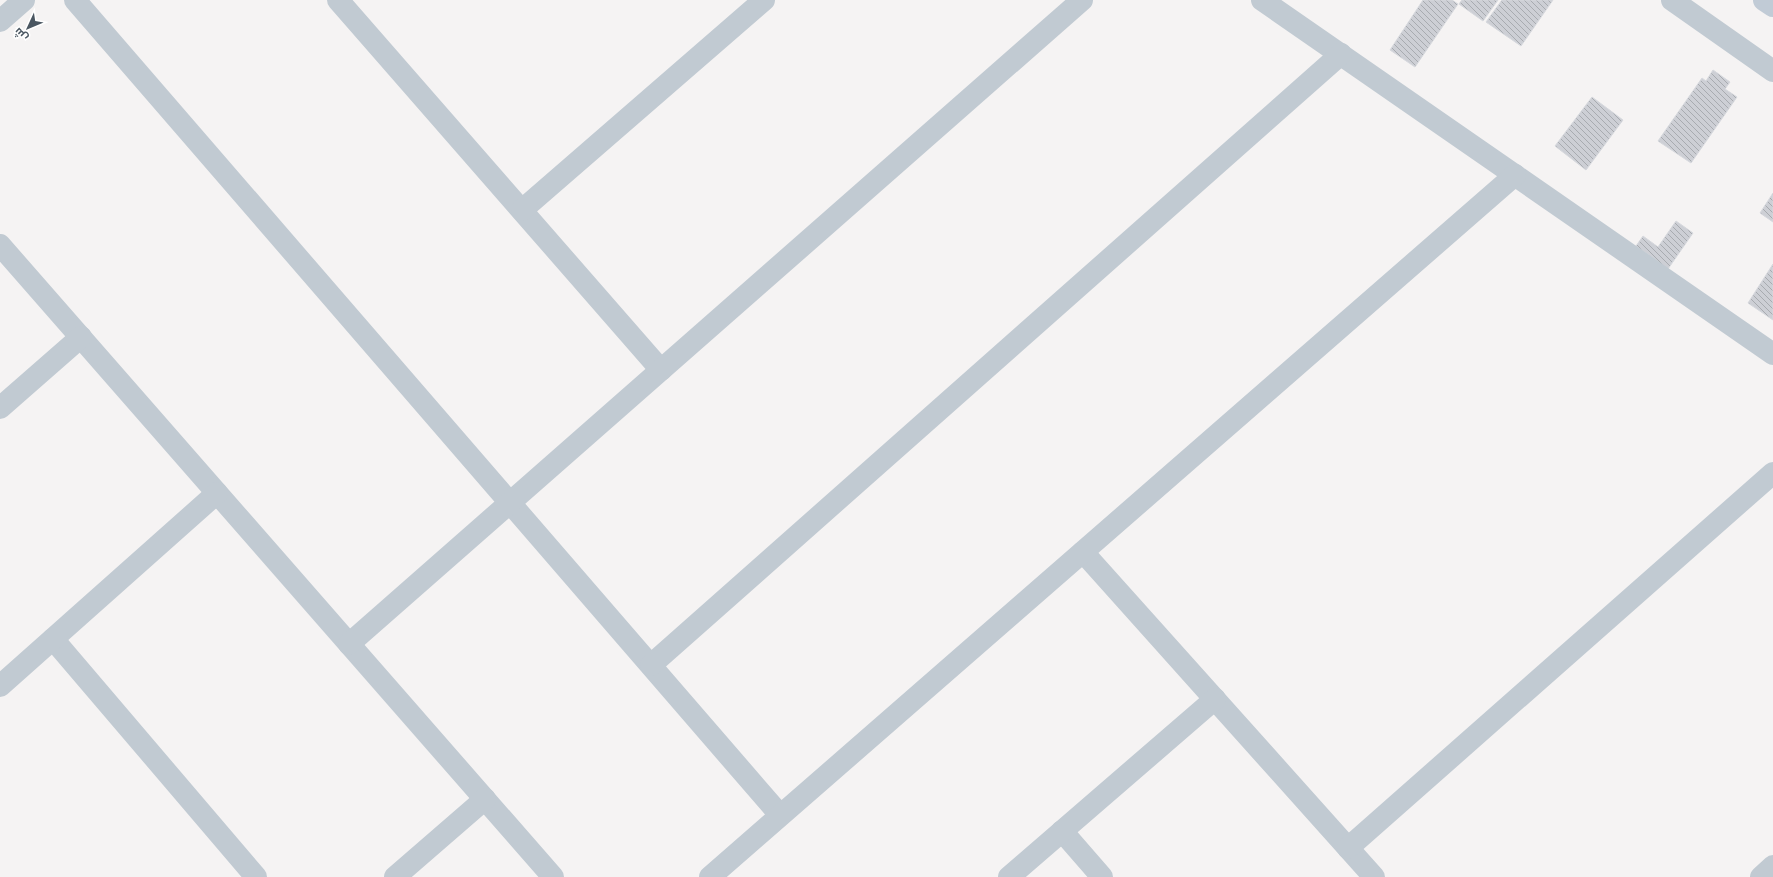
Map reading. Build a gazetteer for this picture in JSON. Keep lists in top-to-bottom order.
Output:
{
  "north": "bottom left"
}
